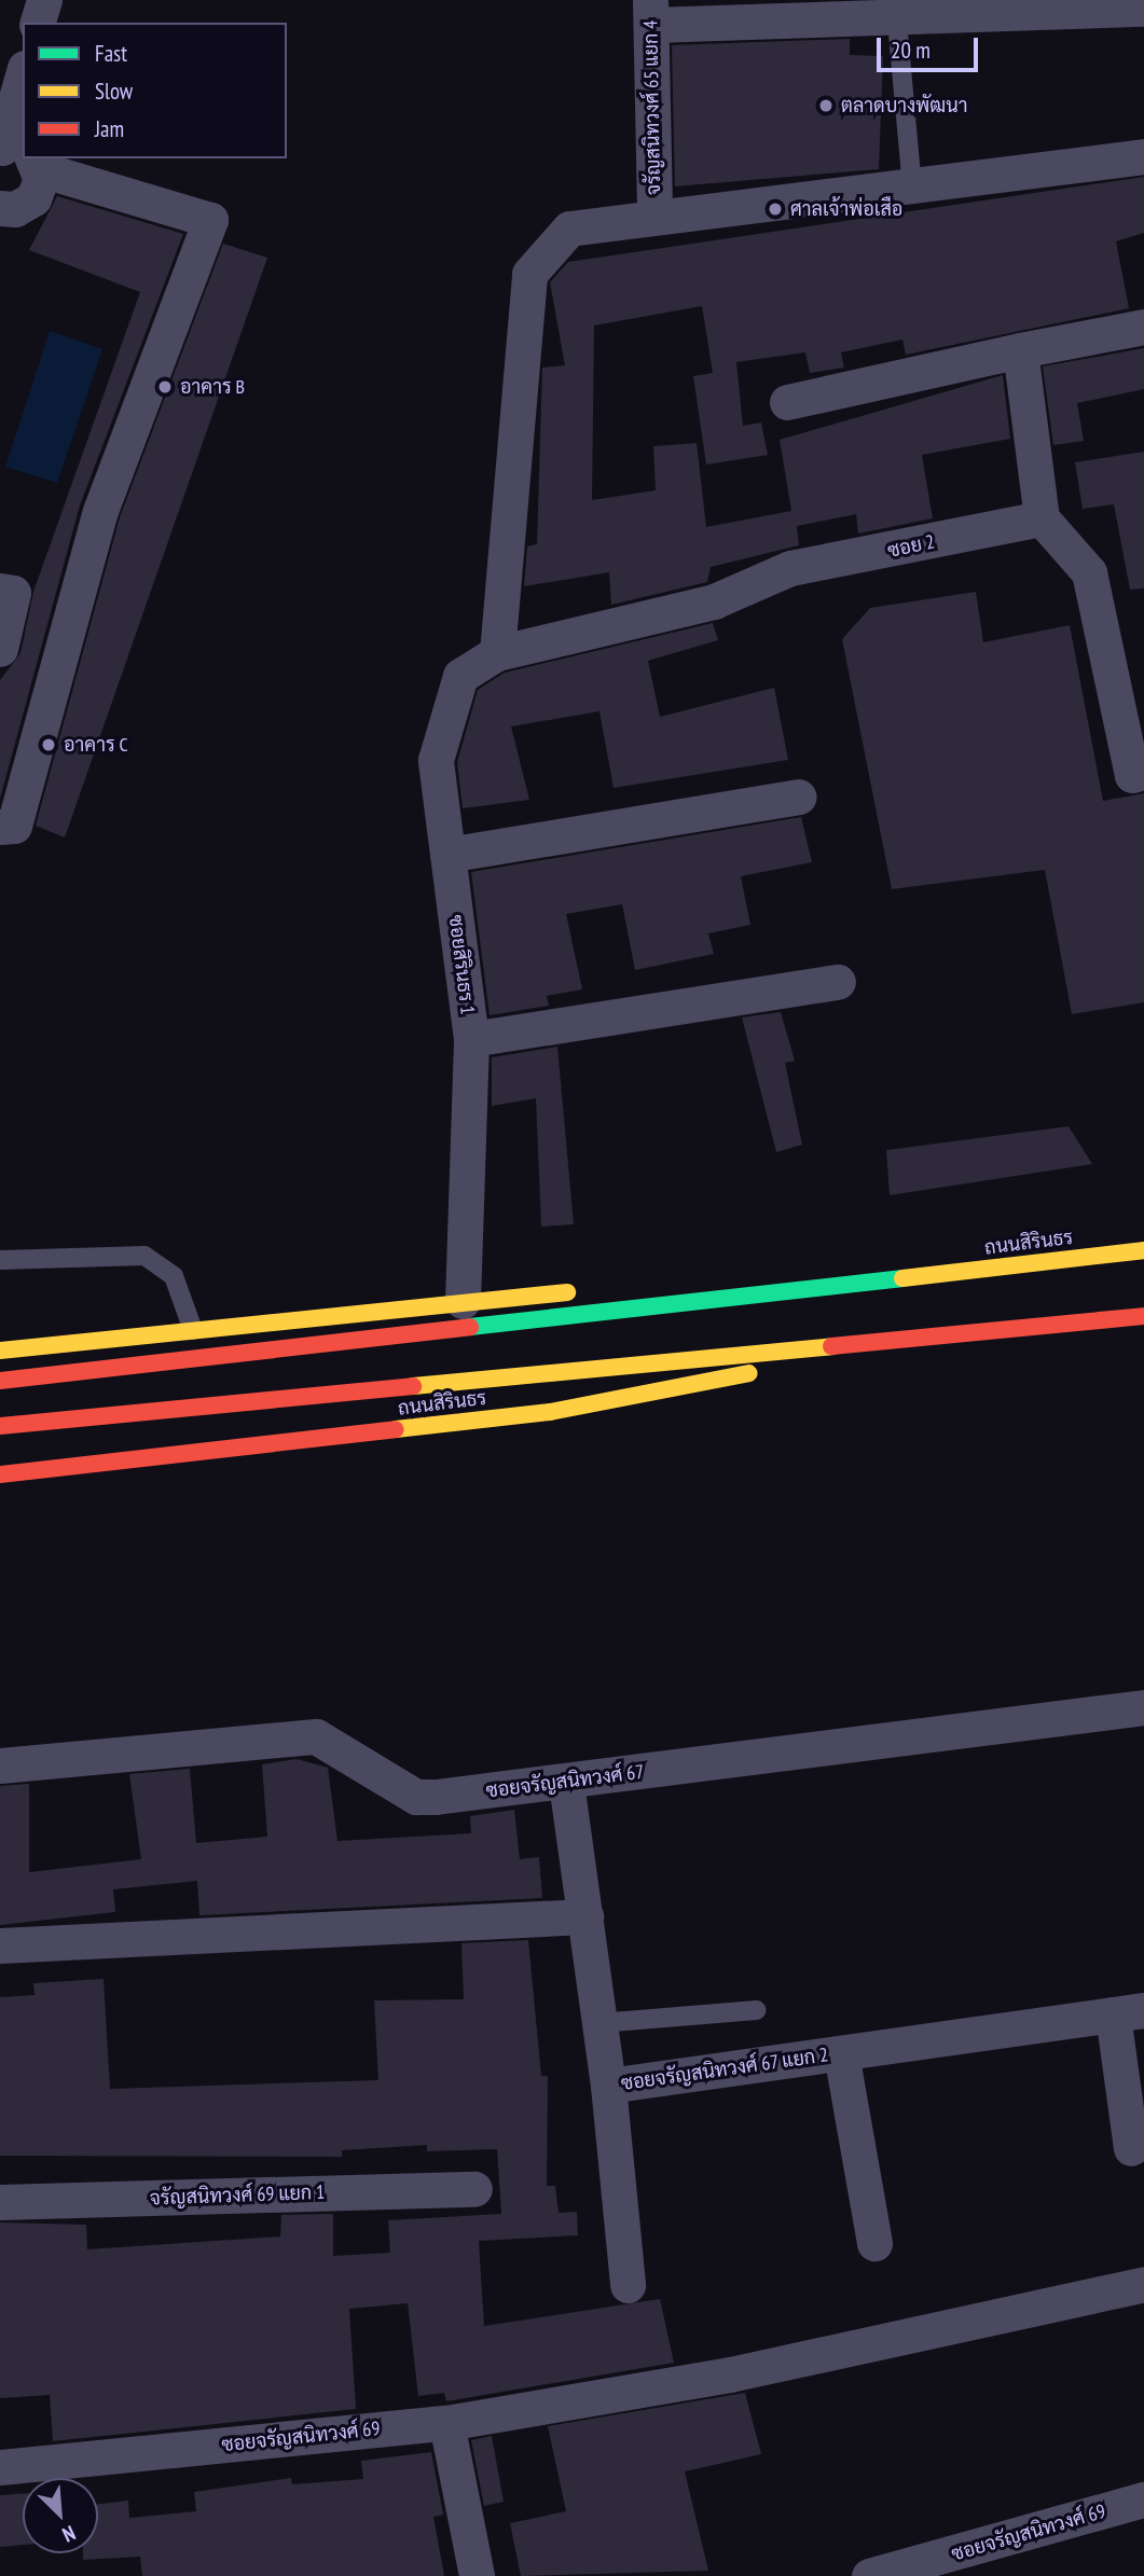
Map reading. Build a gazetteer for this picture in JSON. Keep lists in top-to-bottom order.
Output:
{
  "streets": {
    "main road": ["ถนนสิรินธร"],
    "street": [
      "จรัญสนิทวงศ์ 65 แยก 4",
      "ซอย 2",
      "ซอยสิรินธร 1",
      "ซอยจรัญสนิทวงศ์ 67",
      "ซอยจรัญสนิทวงศ์ 67 แยก 2",
      "จรัญสนิทวงศ์ 69 แยก 1",
      "ซอยจรัญสนิทวงศ์ 69"
    ]
  },
  "crossings": [
    ["ซอย 2", "ซอยสิรินธร 1"],
    ["ซอยจรัญสนิทวงศ์ 67", "ซอยจรัญสนิทวงศ์ 67 แยก 2"]
  ],
  "places": [
    "ตลาดบางพัฒนา",
    "ศาลเจ้าพ่อเสือ",
    "อาคาร B",
    "อาคาร C"
  ],
  "legend": ["Fast", "Slow", "Jam"],
  "scale_bar": "20 m",
  "north": "bottom right"
}
